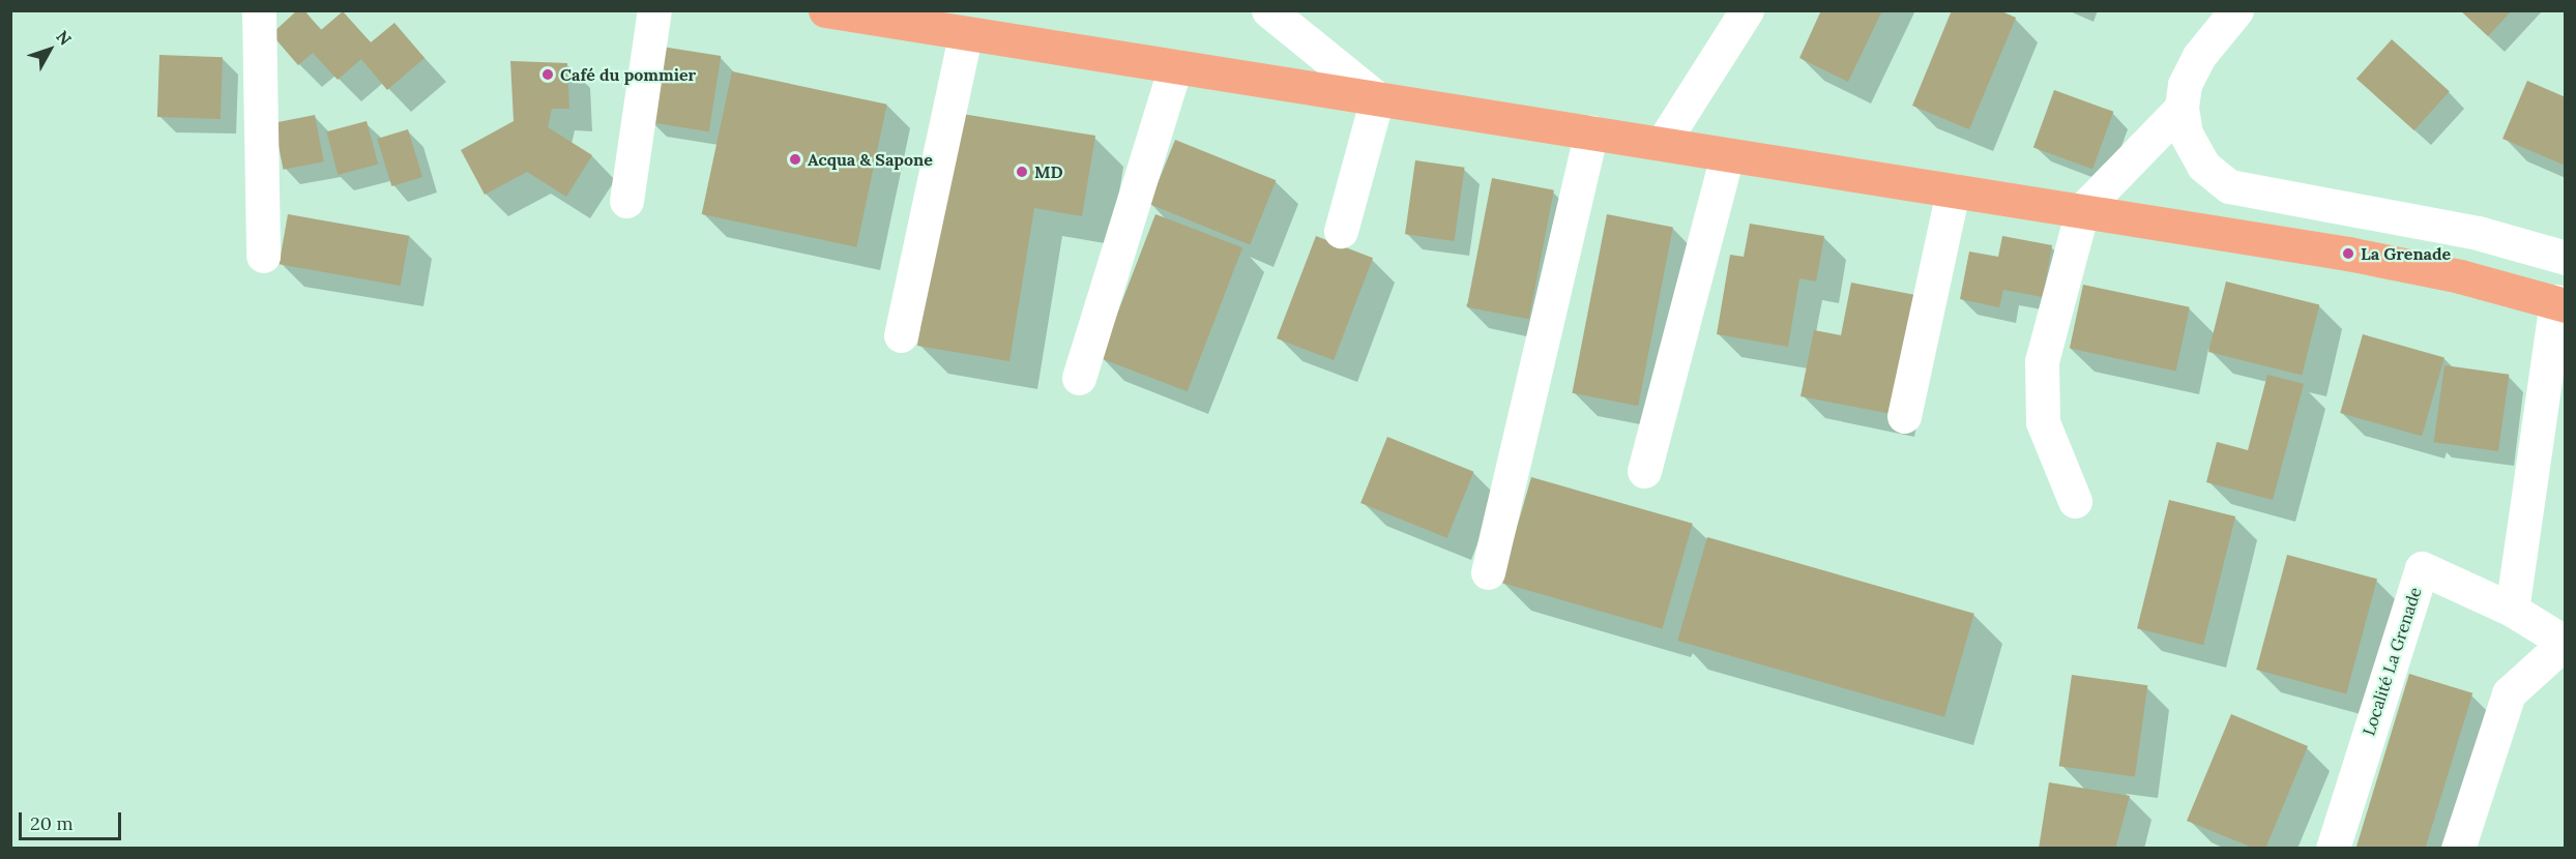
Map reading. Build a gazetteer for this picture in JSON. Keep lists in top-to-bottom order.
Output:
{
  "streets": {
    "street": ["Localité La Grenade"]
  },
  "places": [
    "Café du pommier",
    "Acqua & Sapone",
    "MD",
    "La Grenade"
  ],
  "scale_bar": "20 m",
  "north": "top right"
}
